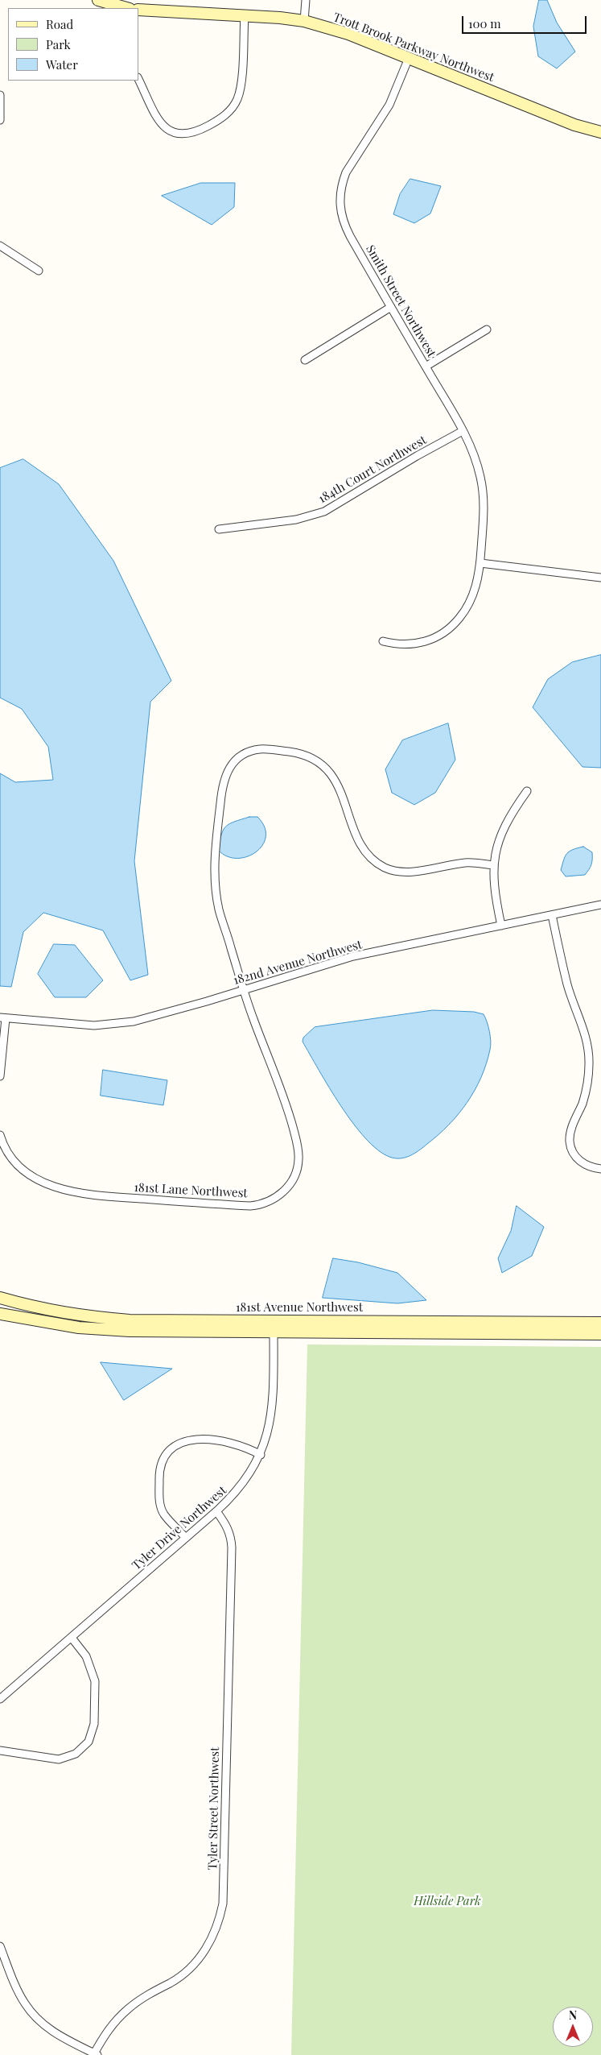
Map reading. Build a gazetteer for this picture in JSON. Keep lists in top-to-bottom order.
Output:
{
  "streets": {
    "main road": ["Trott Brook Parkway Northwest", "181st Avenue Northwest"],
    "street": [
      "Smith Street Northwest",
      "184th Court Northwest",
      "182nd Avenue Northwest",
      "181st Lane Northwest",
      "Tyler Drive Northwest",
      "Tyler Street Northwest"
    ]
  },
  "crossings": [
    ["Trott Brook Parkway Northwest", "Smith Street Northwest"],
    ["Smith Street Northwest", "184th Court Northwest"],
    ["182nd Avenue Northwest", "181st Lane Northwest"],
    ["181st Avenue Northwest", "Tyler Drive Northwest"],
    ["Tyler Drive Northwest", "Tyler Street Northwest"]
  ],
  "parks": ["Hillside Park"],
  "legend": ["Road", "Park", "Water"],
  "scale_bar": "100 m",
  "north": "top"
}
